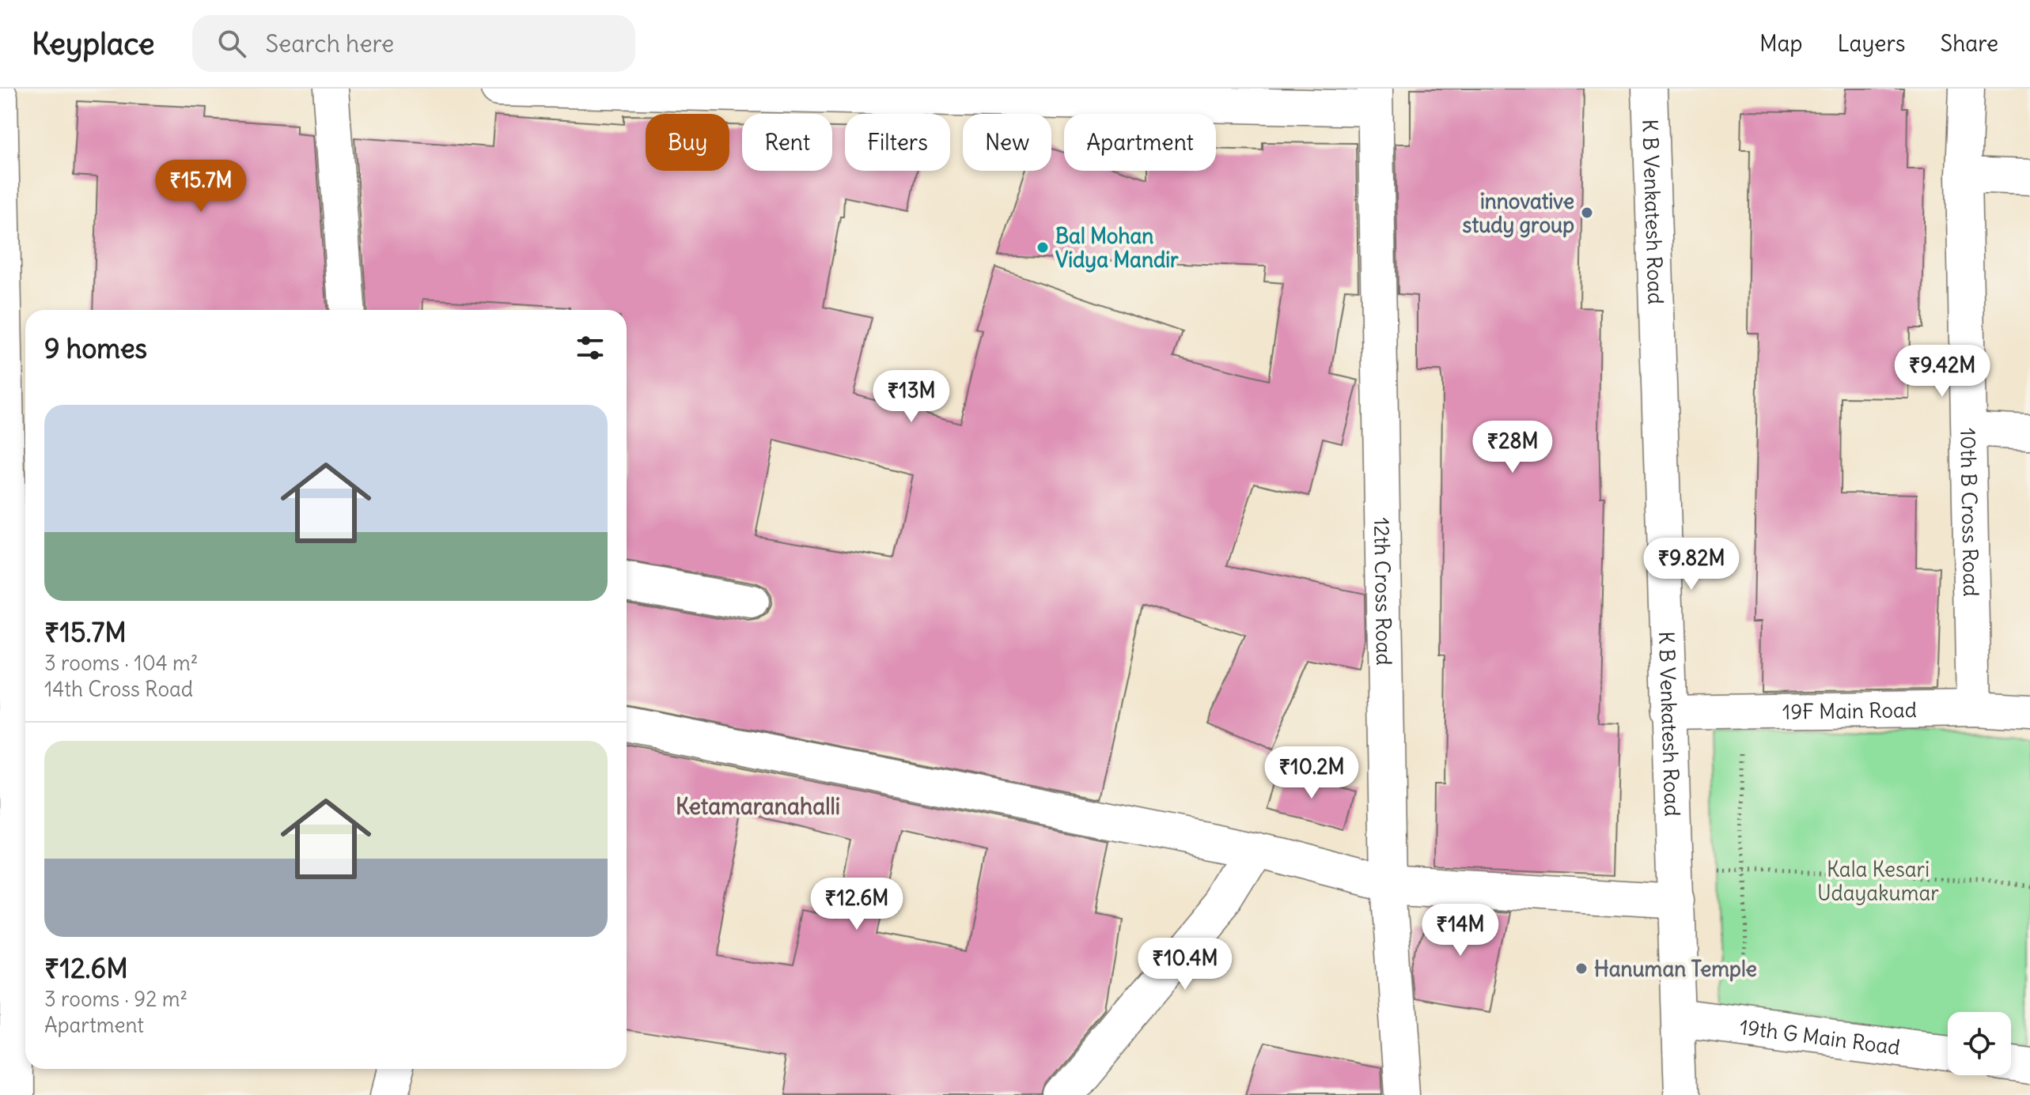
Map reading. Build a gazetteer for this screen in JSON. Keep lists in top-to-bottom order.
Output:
{
  "streets": {
    "street": [
      "K B Venkatesh Road",
      "10th B Cross Road",
      "12th Cross Road",
      "19F Main Road",
      "19th G Main Road"
    ]
  },
  "crossings": [
    ["K B Venkatesh Road", "19F Main Road"],
    ["K B Venkatesh Road", "19th G Main Road"],
    ["10th B Cross Road", "19F Main Road"]
  ],
  "districts": ["Ketamaranahalli"],
  "parks": ["Kala Kesari Udayakumar"],
  "places": ["innovative study group", "Bal Mohan Vidya Mandir", "Hanuman Temple"],
  "page": {
    "header": "Keyplace",
    "search": "Search here",
    "nav": ["Map", "Layers", "Share"],
    "chip": [
      "Buy",
      "Rent",
      "Filters",
      "New",
      "Apartment"
    ],
    "price": [
      "₹15.7M",
      "₹9.42M",
      "₹13M",
      "₹28M",
      "₹9.82M",
      "₹10.2M",
      "₹12.6M",
      "₹14M",
      "₹10.4M"
    ],
    "heading": "9 homes",
    "list": [
      {
        "name": "₹15.7M",
        "note": "3 rooms · 104 m² · 14th Cross Road"
      },
      {
        "name": "₹12.6M",
        "note": "3 rooms · 92 m² · Apartment"
      }
    ]
  }
}
